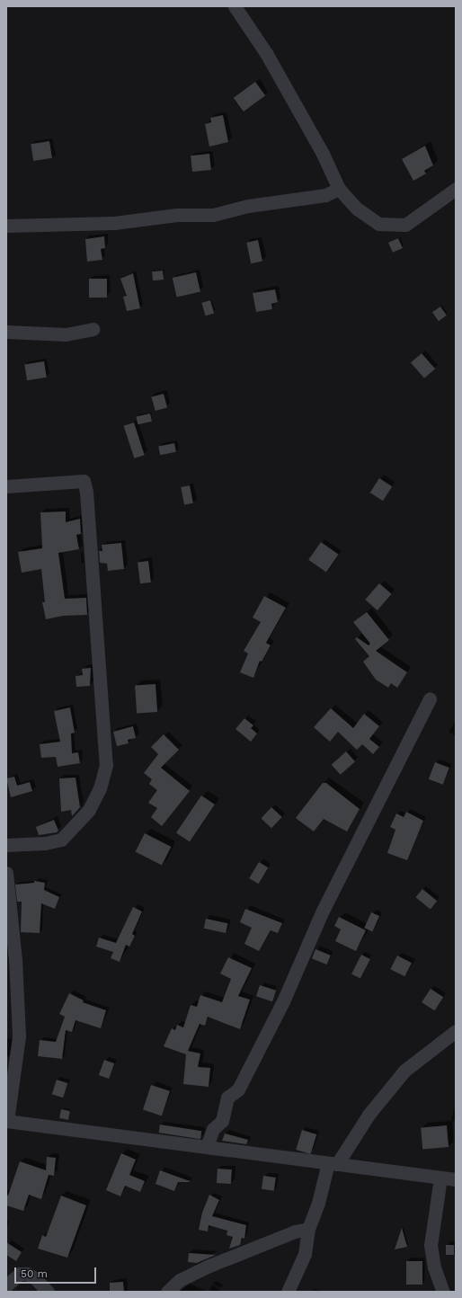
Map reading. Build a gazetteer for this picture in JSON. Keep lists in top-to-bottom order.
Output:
{
  "scale_bar": "50 m"
}
